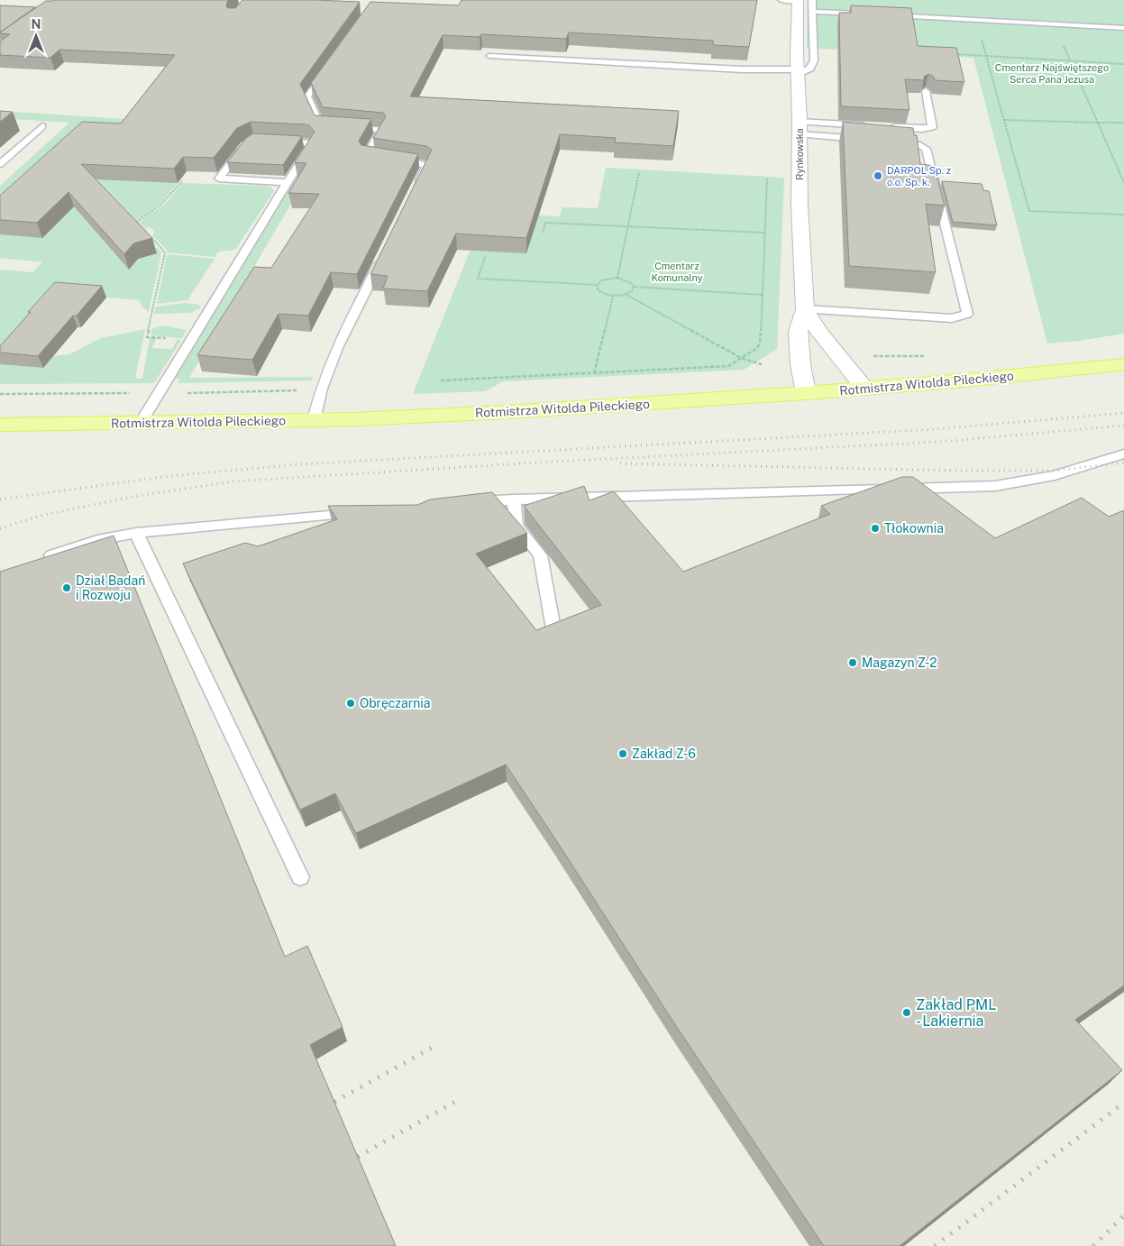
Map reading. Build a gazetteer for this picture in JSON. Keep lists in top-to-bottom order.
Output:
{
  "streets": {
    "main road": ["Rotmistrza Witolda Pileckiego"],
    "street": ["Rynkowska"]
  },
  "crossings": [
    ["Rynkowska", "Rotmistrza Witolda Pileckiego"]
  ],
  "parks": ["Cmentarz Najświętszego Serca Pana Jezusa", "Cmentarz Komunalny"],
  "places": [
    "DARPOL Sp. z o.o. Sp. k.",
    "Tłokownia",
    "Dział Badań i Rozwoju",
    "Magazyn Z-2",
    "Obręczarnia",
    "Zakład Z-6",
    "Zakład PML - Lakiernia"
  ],
  "north": "top"
}
